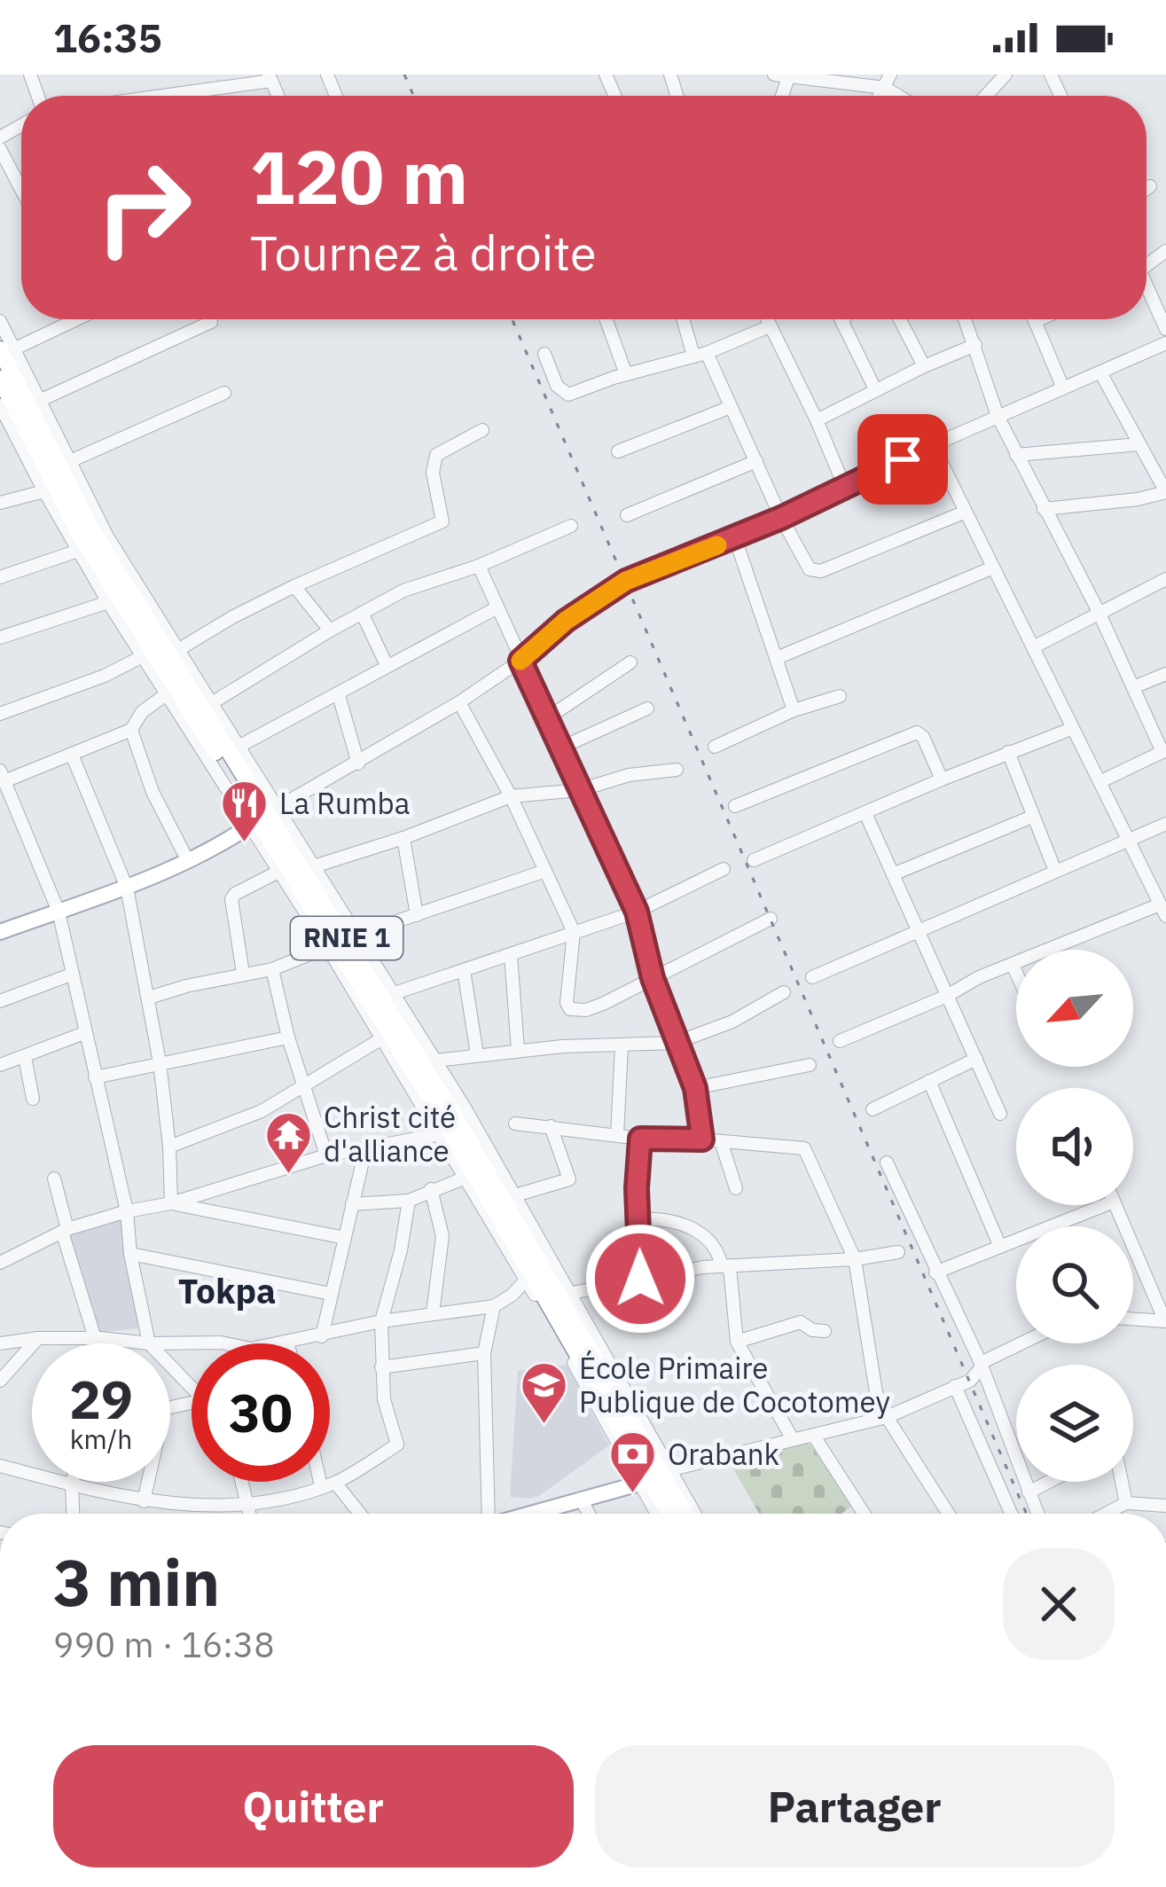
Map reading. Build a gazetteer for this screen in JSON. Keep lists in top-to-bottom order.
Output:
{
  "streets": {
    "highway": ["RNIE 1"]
  },
  "districts": ["Tokpa"],
  "places": {
    "restaurant": ["La Rumba"],
    "temple": ["Christ cité d'alliance"],
    "school or university": ["École Primaire Publique de Cocotomey"],
    "bank": ["Orabank"]
  },
  "north": "bottom left",
  "page": {
    "status": "16:35",
    "turn": ["120 m", "Tournez à droite"],
    "speed": "29 km/h",
    "limit": "30",
    "heading": ["3 min", "990 m · 16:38"],
    "buttons": ["Quitter", "Partager"]
  }
}
